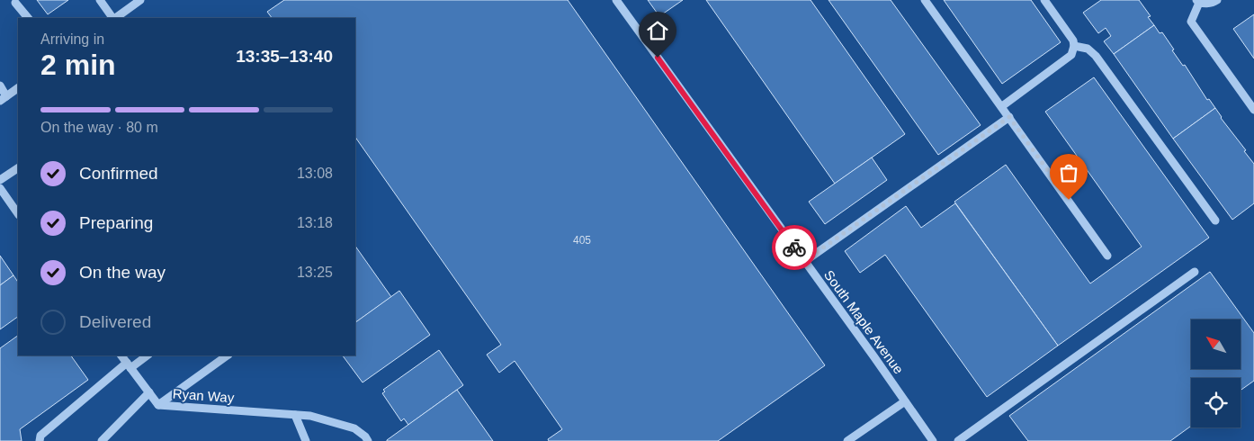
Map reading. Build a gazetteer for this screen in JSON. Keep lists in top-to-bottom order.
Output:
{
  "streets": {
    "street": ["South Maple Avenue", "Ryan Way"]
  },
  "house_numbers": ["405"],
  "north": "top left",
  "page": {
    "heading": ["2 min", "Arriving in", "13:35–13:40"],
    "bar": "On the way · 80 m",
    "list": [
      ["Confirmed", "13:08"],
      ["Preparing", "13:18"],
      ["On the way", "13:25"],
      "Delivered"
    ]
  }
}
